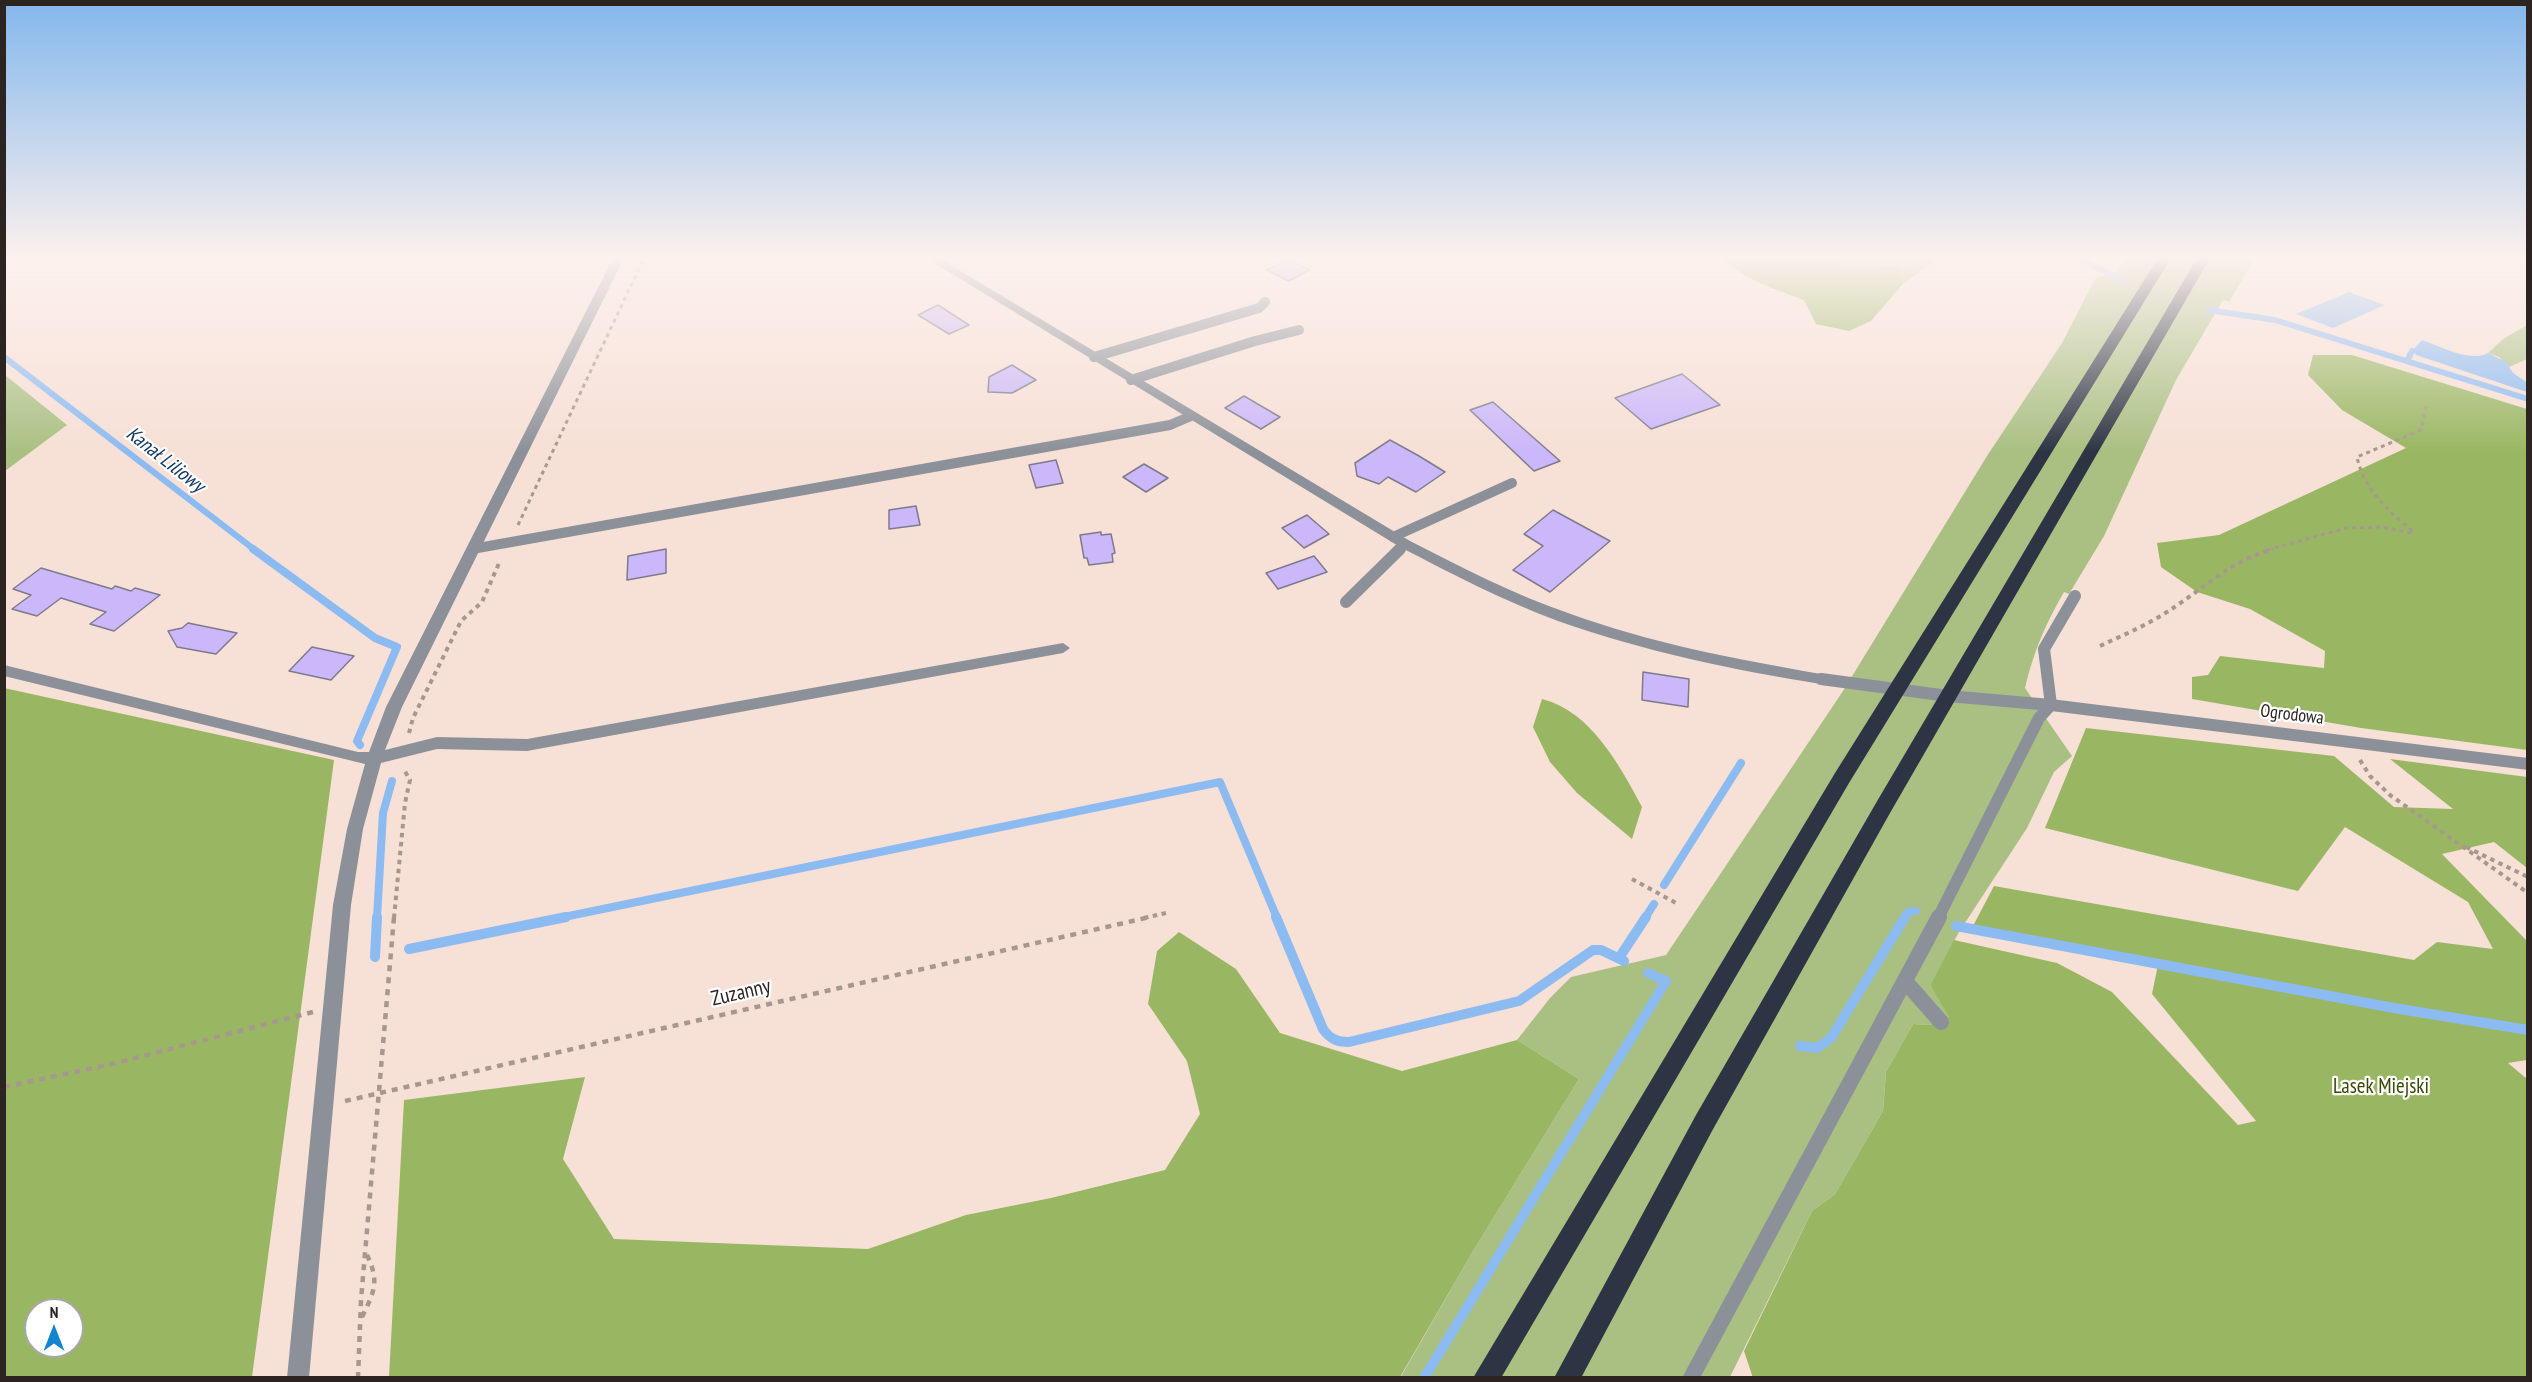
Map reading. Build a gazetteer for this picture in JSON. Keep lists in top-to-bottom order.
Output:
{
  "streets": {
    "street": ["Ogrodowa"],
    "path": ["Zuzanny"]
  },
  "water": ["Kanał Liliowy"],
  "parks": ["Lasek Miejski"],
  "north": "top"
}
